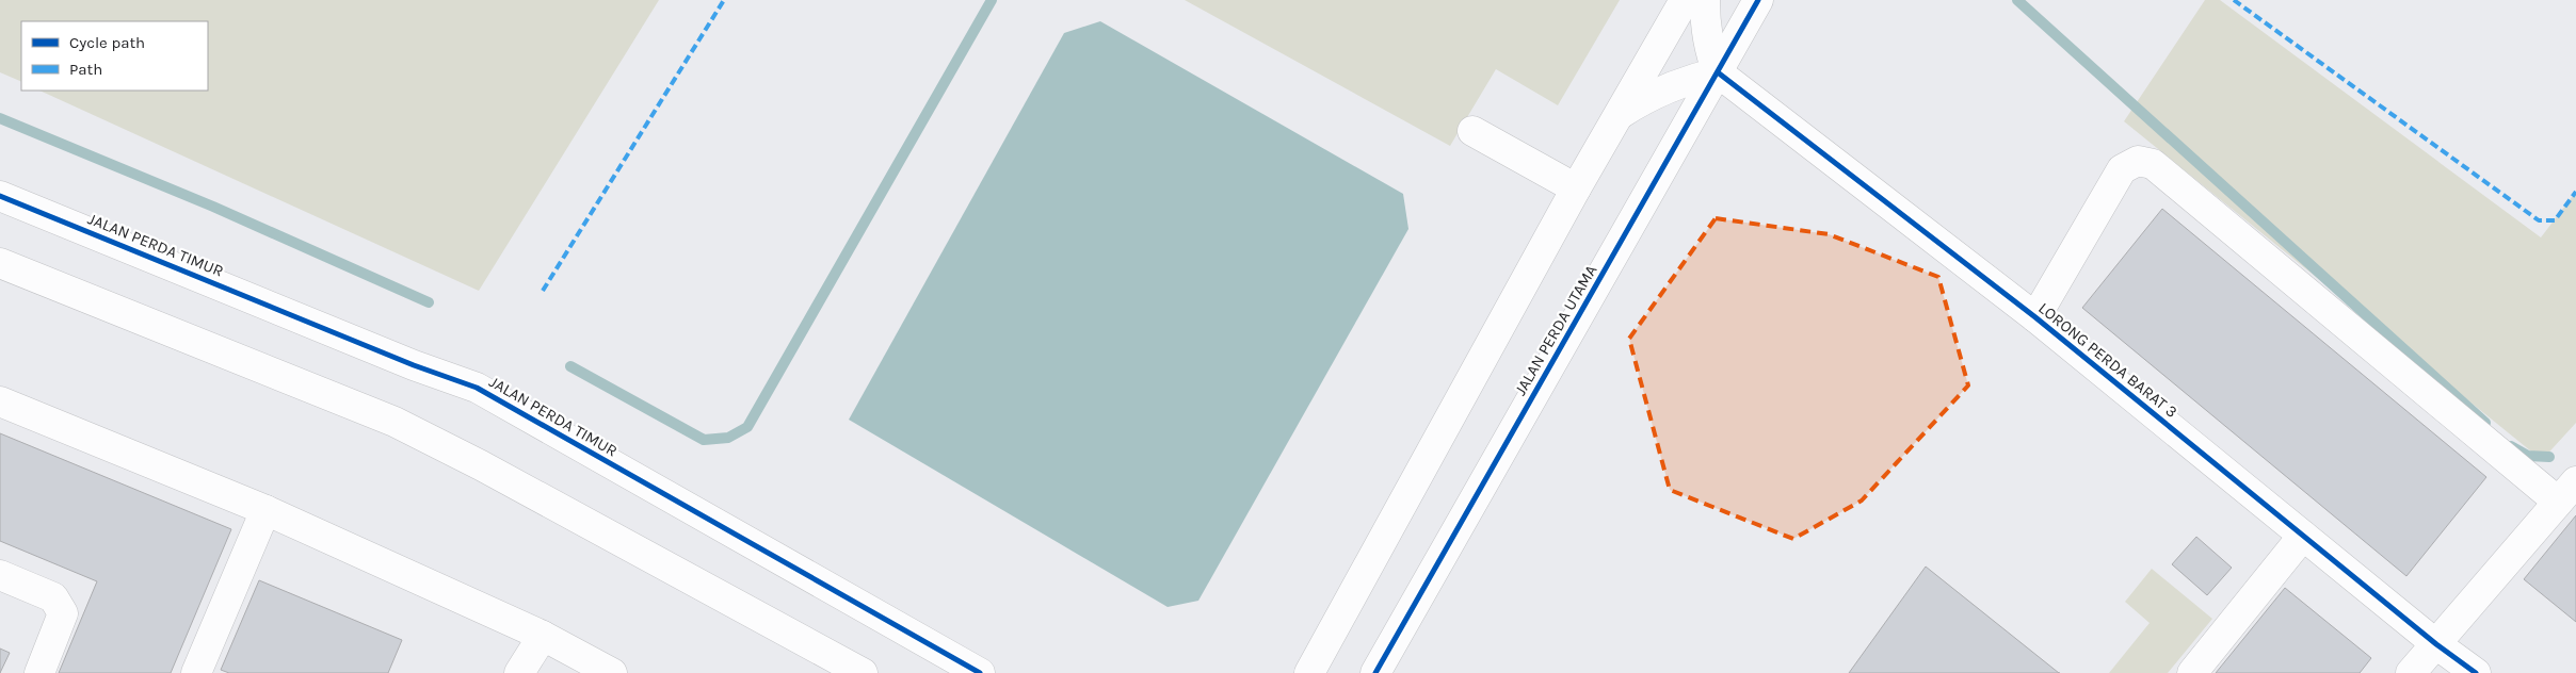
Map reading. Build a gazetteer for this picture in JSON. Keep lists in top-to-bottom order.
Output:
{
  "streets": {
    "street": ["JALAN PERDA TIMUR", "JALAN PERDA UTAMA", "LORONG PERDA BARAT 3"]
  },
  "crossings": [
    ["JALAN PERDA UTAMA", "LORONG PERDA BARAT 3"]
  ],
  "legend": ["Cycle path", "Path"]
}
